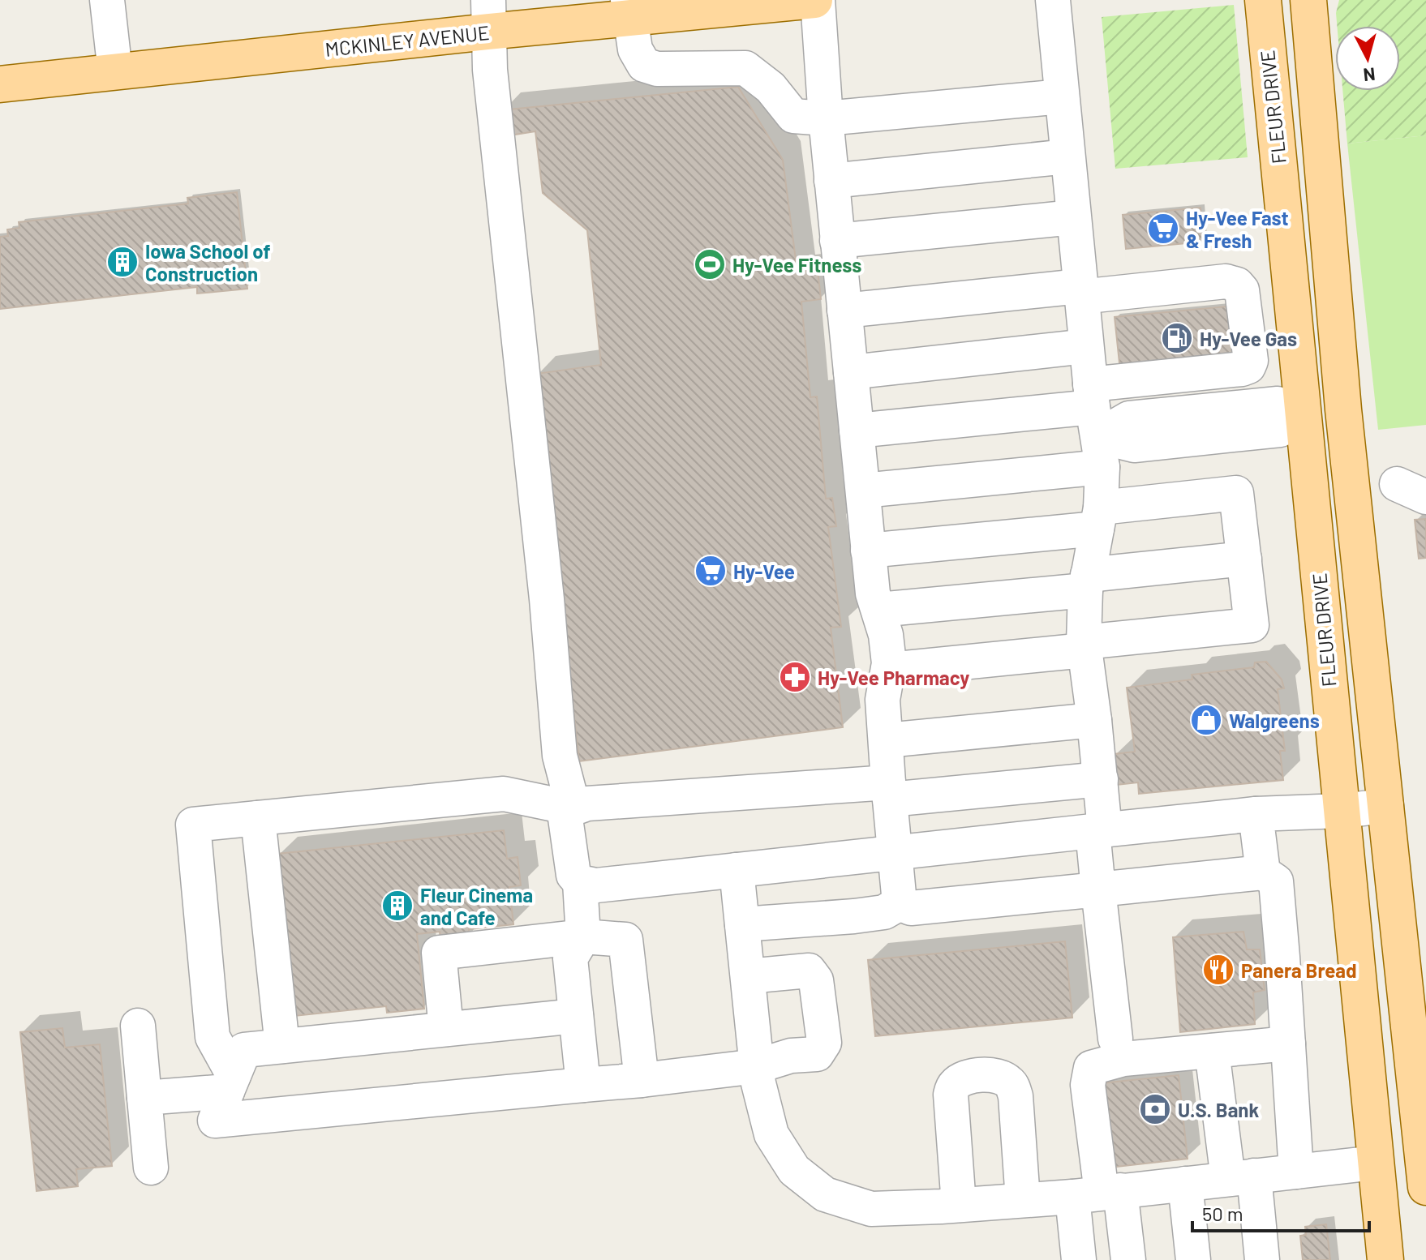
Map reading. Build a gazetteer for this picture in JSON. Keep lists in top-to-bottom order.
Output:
{
  "streets": {
    "main road": ["MCKINLEY AVENUE", "FLEUR DRIVE"]
  },
  "places": {
    "supermarket": ["Hy-Vee Fast & Fresh", "Hy-Vee"],
    "building": ["Iowa School of Construction", "Fleur Cinema and Cafe"],
    "sports": ["Hy-Vee Fitness"],
    "fuel station": ["Hy-Vee Gas"],
    "pharmacy": ["Hy-Vee Pharmacy"],
    "shop": ["Walgreens"],
    "restaurant": ["Panera Bread"],
    "bank": ["U.S. Bank"]
  },
  "scale_bar": "50 m",
  "north": "bottom"
}
